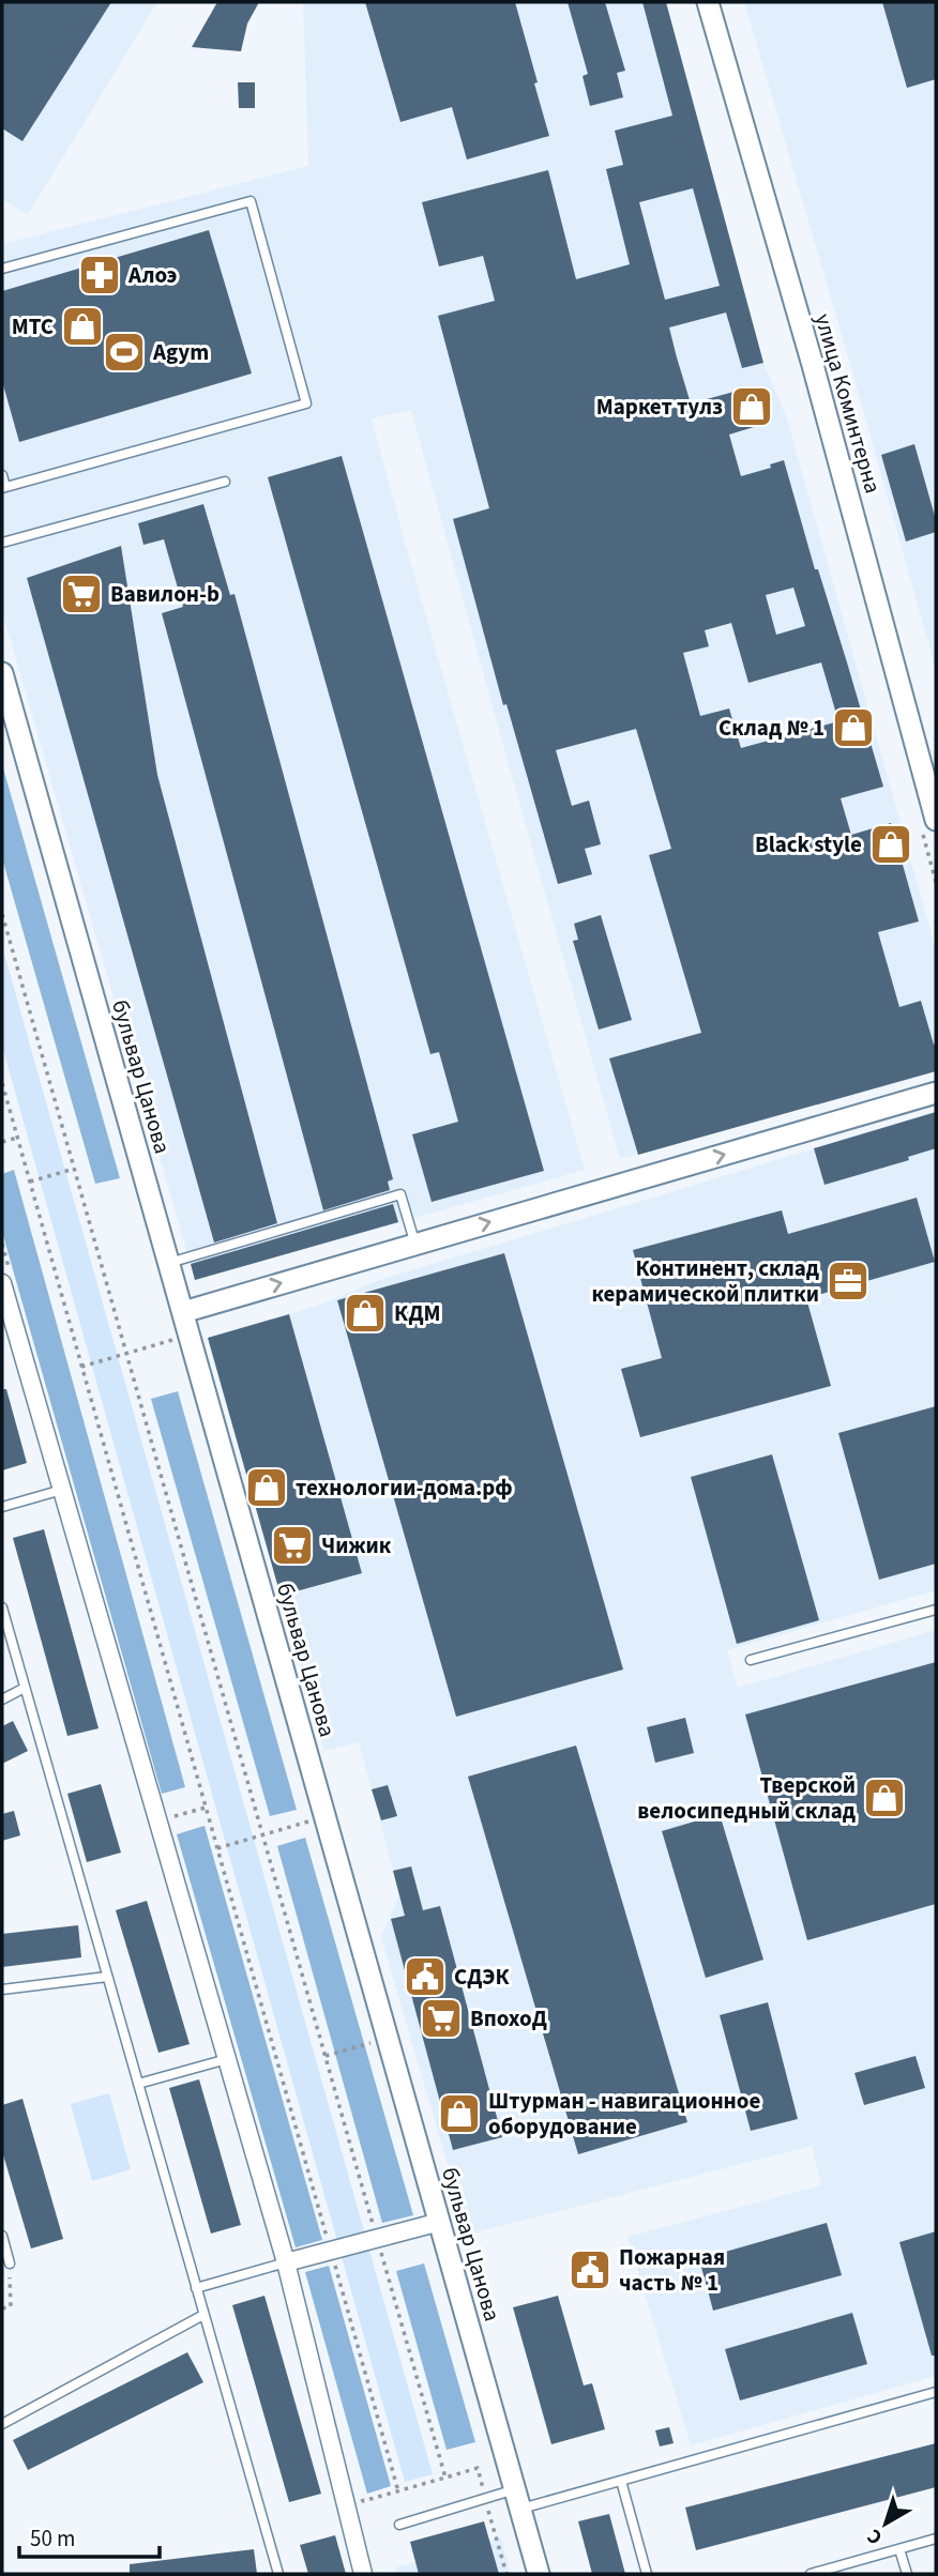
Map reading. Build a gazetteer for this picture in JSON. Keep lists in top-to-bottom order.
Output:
{
  "streets": {
    "street": ["улица Коминтерна", "бульвар Цанова"]
  },
  "places": {
    "pharmacy": ["Алоэ"],
    "shop": [
      "МТС",
      "Маркет тулз",
      "Склад № 1",
      "Black style",
      "КДМ",
      "технологии-дома.рф",
      "Тверской велосипедный склад",
      "Штурман - навигационное оборудование"
    ],
    "sports": ["Agym"],
    "supermarket": ["Вавилон-b", "Чижик", "ВпохоД"],
    "office": ["Континент, склад керамической плитки"],
    "public building": ["СДЭК", "Пожарная часть № 1"]
  },
  "scale_bar": "50 m",
  "north": "bottom left"
}
